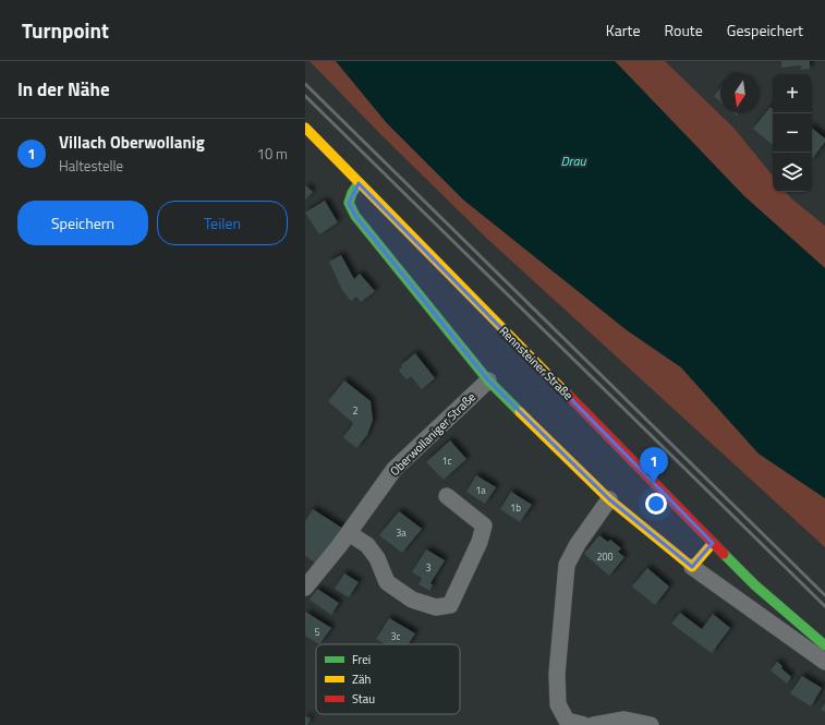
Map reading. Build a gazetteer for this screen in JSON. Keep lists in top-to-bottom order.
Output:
{
  "streets": {
    "main road": ["Rennsteiner Straße"],
    "street": ["Oberwollaniger Straße"]
  },
  "water": ["Drau"],
  "house_numbers": [
    "2",
    "1c",
    "1a",
    "1b",
    "3a",
    "200",
    "3",
    "5",
    "3c"
  ],
  "legend": ["Frei", "Zäh", "Stau"],
  "north": "bottom",
  "page": {
    "header": "Turnpoint",
    "nav": ["Karte", "Route", "Gespeichert"],
    "heading": "In der Nähe",
    "map_buttons": ["+", "−"],
    "list": [
      {
        "mark": "1",
        "name": "Villach Oberwollanig",
        "note": "Haltestelle",
        "value": "10 m"
      }
    ],
    "buttons": ["Speichern", "Teilen"],
    "pins": "1"
  }
}
